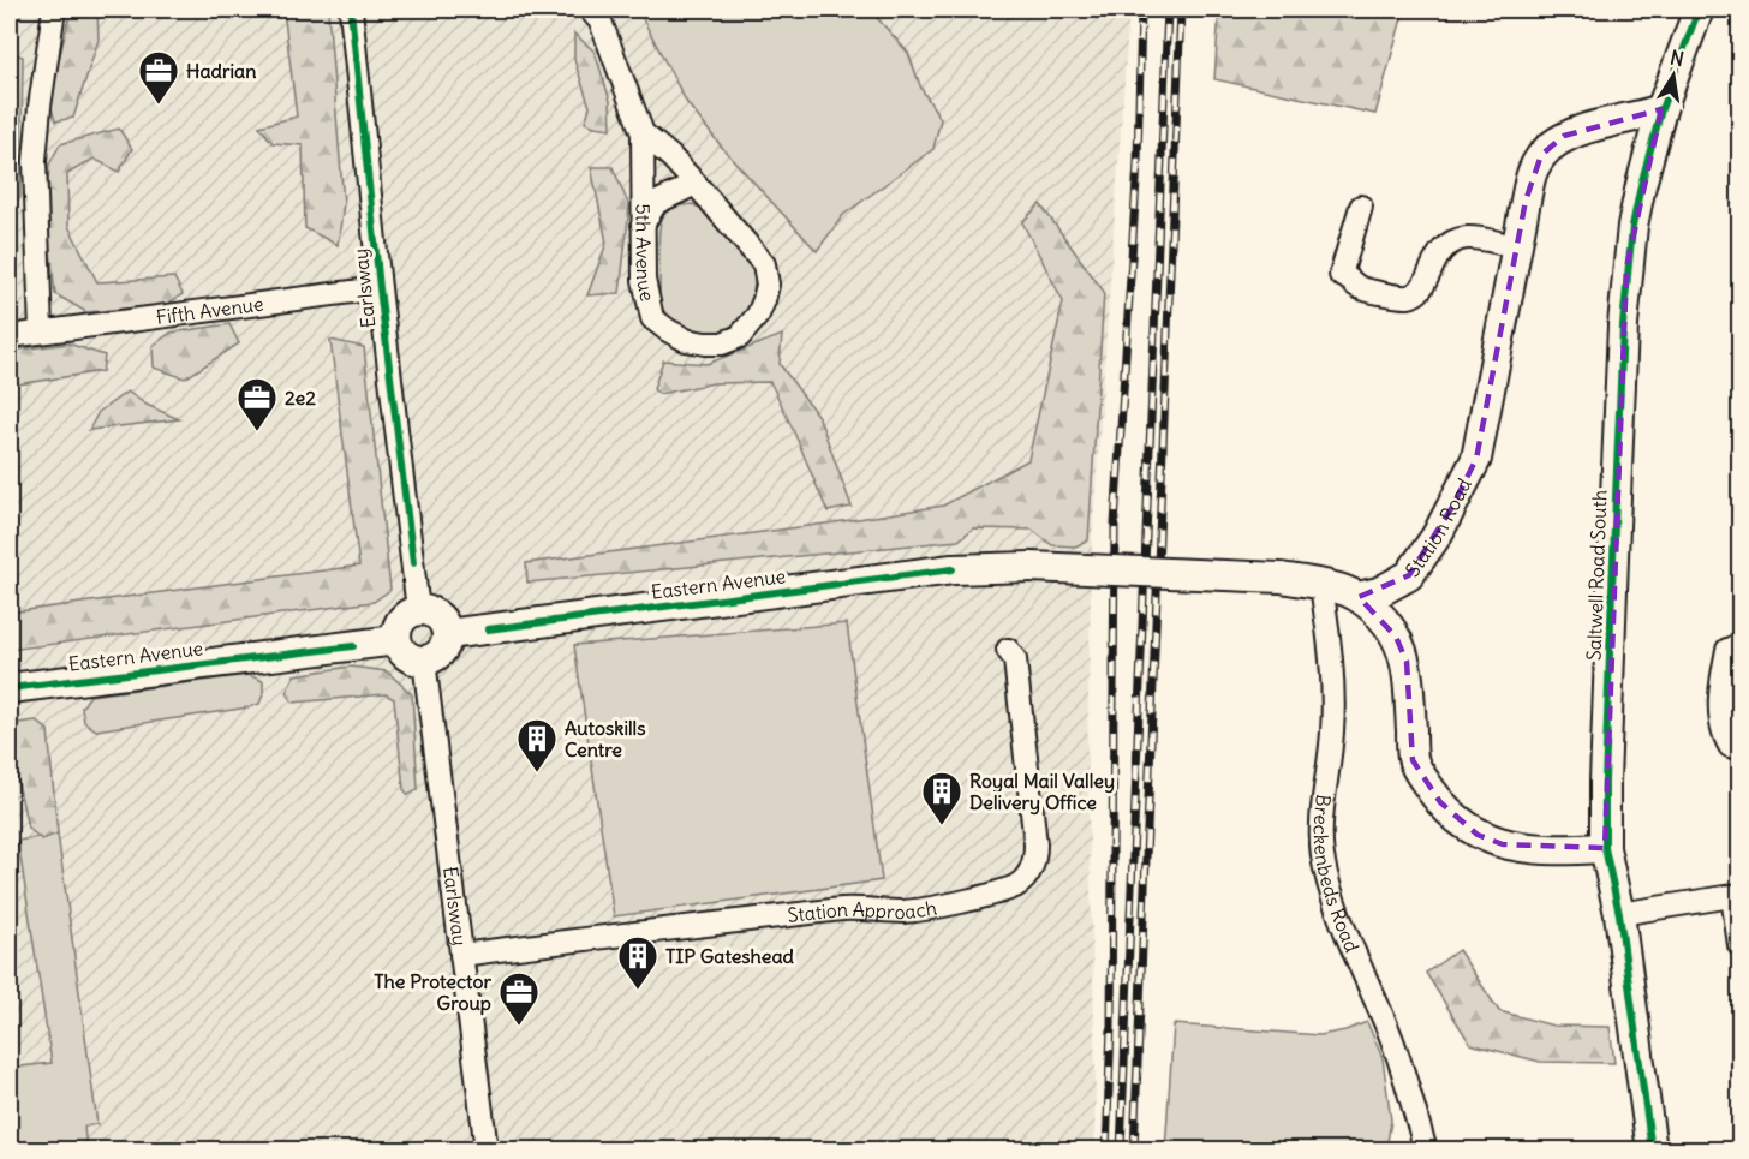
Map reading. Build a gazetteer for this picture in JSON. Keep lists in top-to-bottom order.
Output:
{
  "streets": {
    "street": [
      "5th Avenue",
      "Earlsway",
      "Fifth Avenue",
      "Station Road",
      "Saltwell Road South",
      "Eastern Avenue",
      "Breckenbeds Road",
      "Station Approach"
    ]
  },
  "crossings": [
    ["Earlsway", "Fifth Avenue"],
    ["Earlsway", "Eastern Avenue"],
    ["Earlsway", "Station Approach"],
    ["Station Road", "Saltwell Road South"],
    ["Station Road", "Eastern Avenue"],
    ["Eastern Avenue", "Breckenbeds Road"]
  ],
  "places": {
    "office": ["Hadrian", "2e2", "The Protector Group"],
    "building": ["Autoskills Centre", "Royal Mail Valley Delivery Office", "TIP Gateshead"]
  },
  "north": "top"
}
